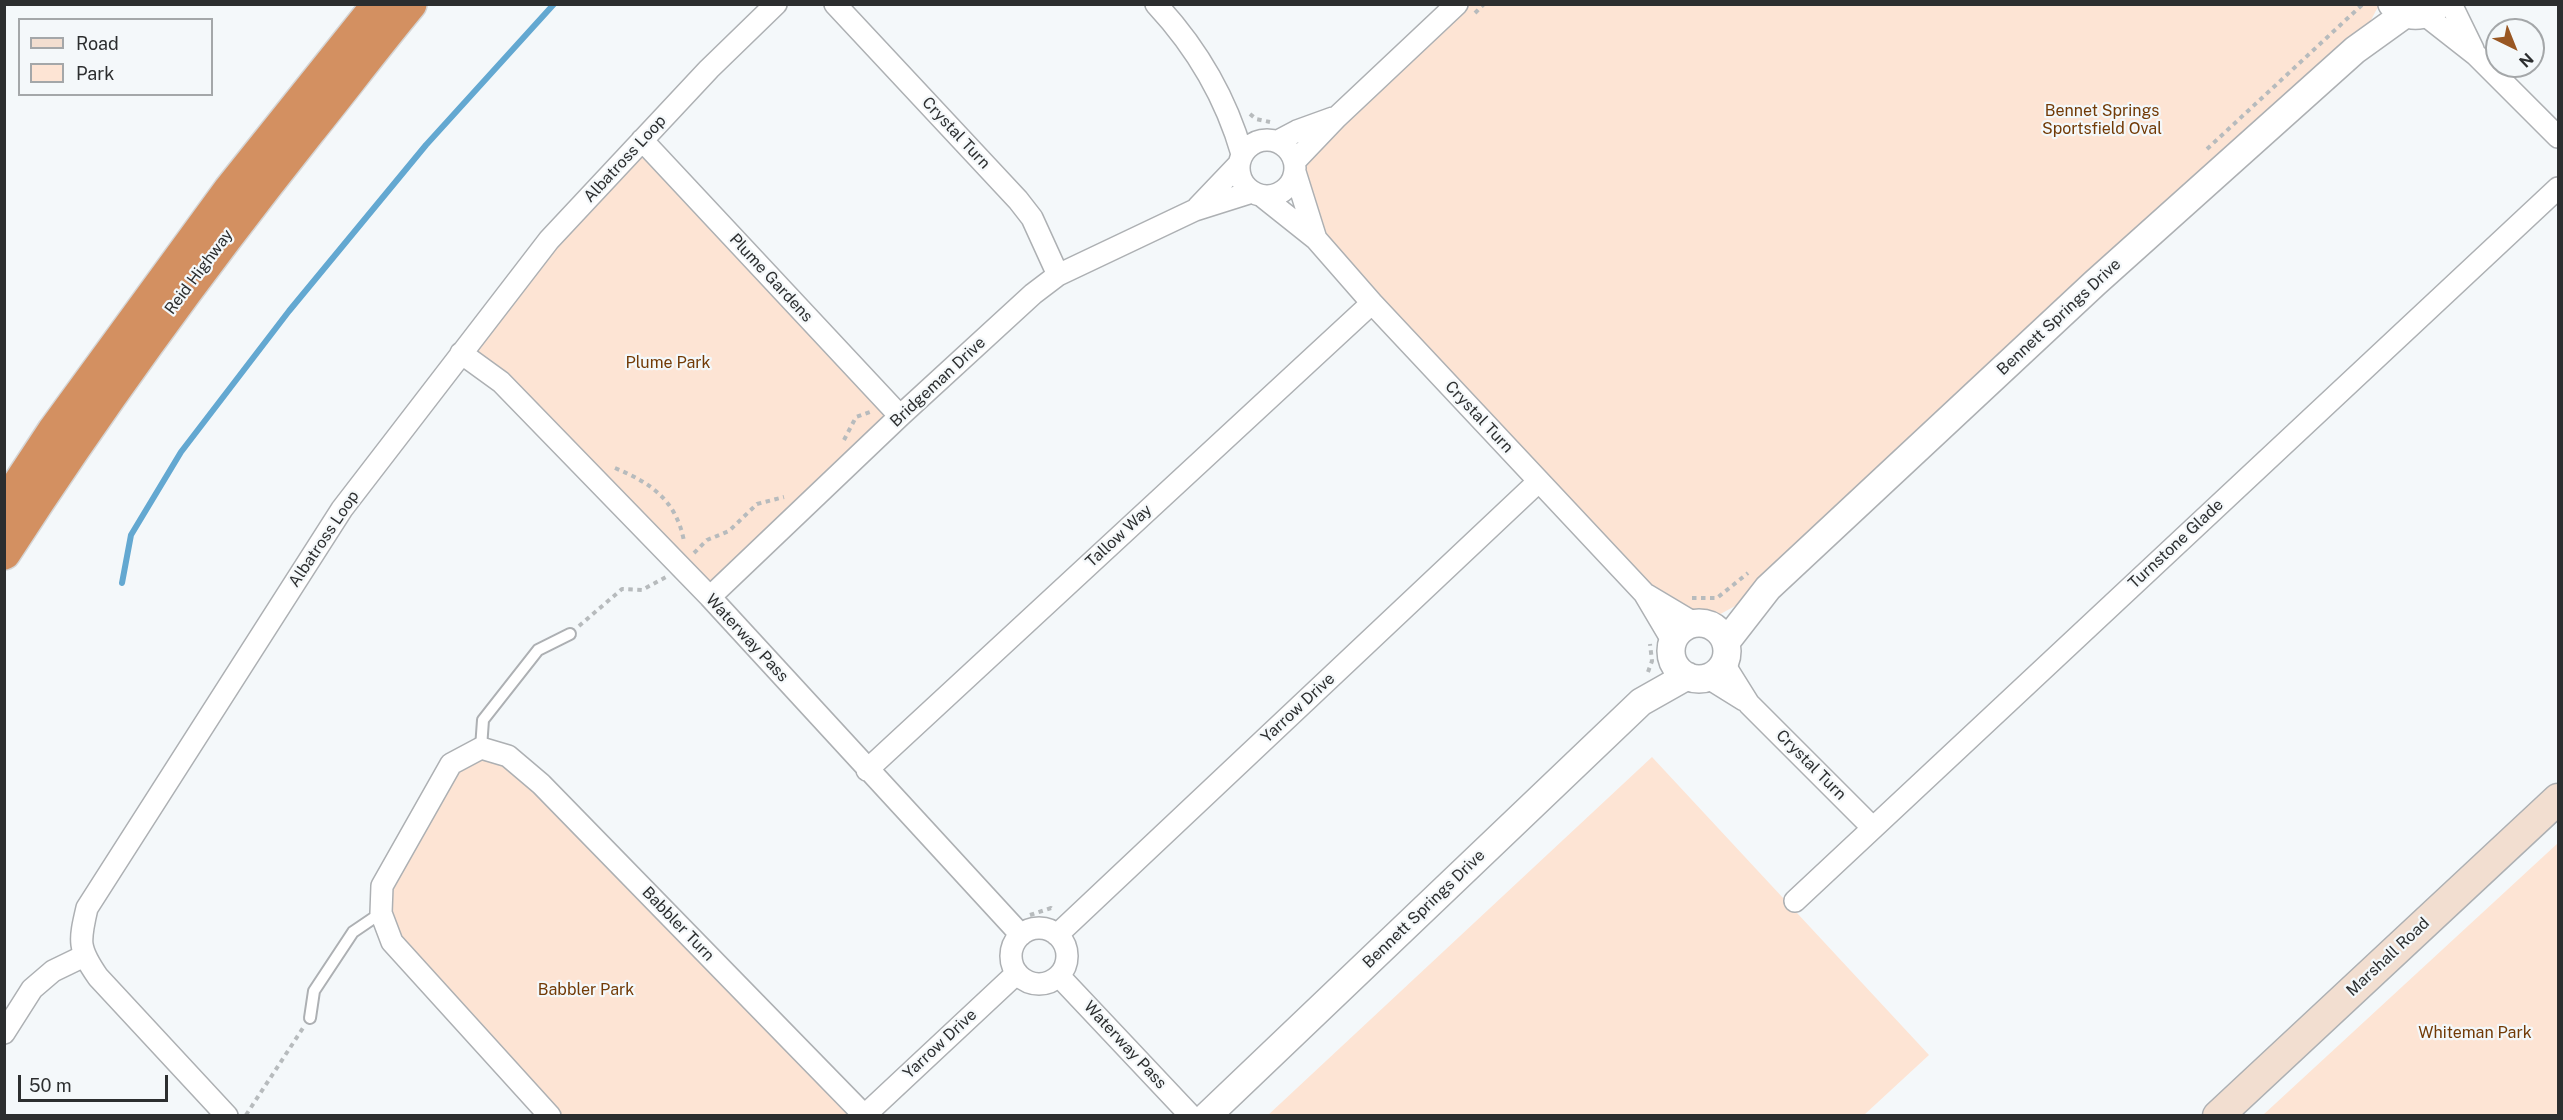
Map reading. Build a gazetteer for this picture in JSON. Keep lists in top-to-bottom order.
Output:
{
  "streets": {
    "highway": ["Reid Highway"],
    "main road": ["Marshall Road"],
    "street": [
      "Crystal Turn",
      "Albatross Loop",
      "Plume Gardens",
      "Bennett Springs Drive",
      "Bridgeman Drive",
      "Tallow Way",
      "Turnstone Glade",
      "Waterway Pass",
      "Yarrow Drive",
      "Babbler Turn"
    ]
  },
  "crossings": [
    ["Crystal Turn", "Bennett Springs Drive"],
    ["Crystal Turn", "Bridgeman Drive"],
    ["Crystal Turn", "Tallow Way"],
    ["Crystal Turn", "Turnstone Glade"],
    ["Crystal Turn", "Yarrow Drive"],
    ["Albatross Loop", "Plume Gardens"],
    ["Albatross Loop", "Waterway Pass"],
    ["Plume Gardens", "Bridgeman Drive"],
    ["Bridgeman Drive", "Waterway Pass"],
    ["Tallow Way", "Waterway Pass"],
    ["Waterway Pass", "Yarrow Drive"],
    ["Yarrow Drive", "Babbler Turn"]
  ],
  "parks": [
    "Bennet Springs Sportsfield Oval",
    "Plume Park",
    "Babbler Park",
    "Whiteman Park"
  ],
  "legend": ["Road", "Park"],
  "scale_bar": "50 m",
  "north": "bottom right"
}
